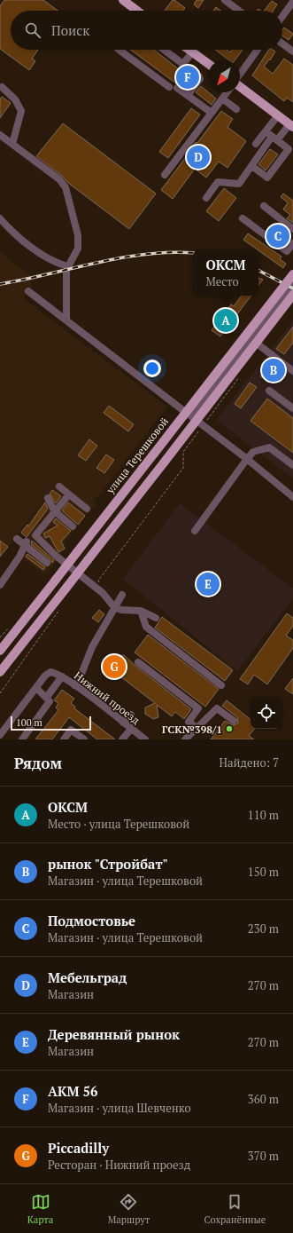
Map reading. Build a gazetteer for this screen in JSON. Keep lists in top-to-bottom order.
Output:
{
  "streets": {
    "main road": ["улица Терешковой"],
    "street": ["Нижний проезд"]
  },
  "places": ["ГСК№398/1"],
  "scale_bar": "100 m",
  "north": "bottom left",
  "page": {
    "search": "Поиск",
    "pins": [
      "F",
      "D",
      "C",
      "A",
      "B",
      "E",
      "G"
    ],
    "popup": ["ОКСМ", "Место"],
    "scale": "100 m",
    "heading": ["Рядом", "Найдено: 7"],
    "list": [
      {
        "mark": "A",
        "name": "ОКСМ",
        "note": "Место · улица Терешковой",
        "value": "110 m"
      },
      {
        "mark": "B",
        "name": "рынок \"Стройбат\"",
        "note": "Магазин · улица Терешковой",
        "value": "150 m"
      },
      {
        "mark": "C",
        "name": "Подмостовье",
        "note": "Магазин · улица Терешковой",
        "value": "230 m"
      },
      {
        "mark": "D",
        "name": "Мебельград",
        "note": "Магазин",
        "value": "270 m"
      },
      {
        "mark": "E",
        "name": "Деревянный рынок",
        "note": "Магазин",
        "value": "270 m"
      },
      {
        "mark": "F",
        "name": "АКМ 56",
        "note": "Магазин · улица Шевченко",
        "value": "360 m"
      },
      {
        "mark": "G",
        "name": "Piccadilly",
        "note": "Ресторан · Нижний проезд",
        "value": "370 m"
      }
    ],
    "nav": ["Карта", "Маршрут", "Сохранённые"]
  }
}
